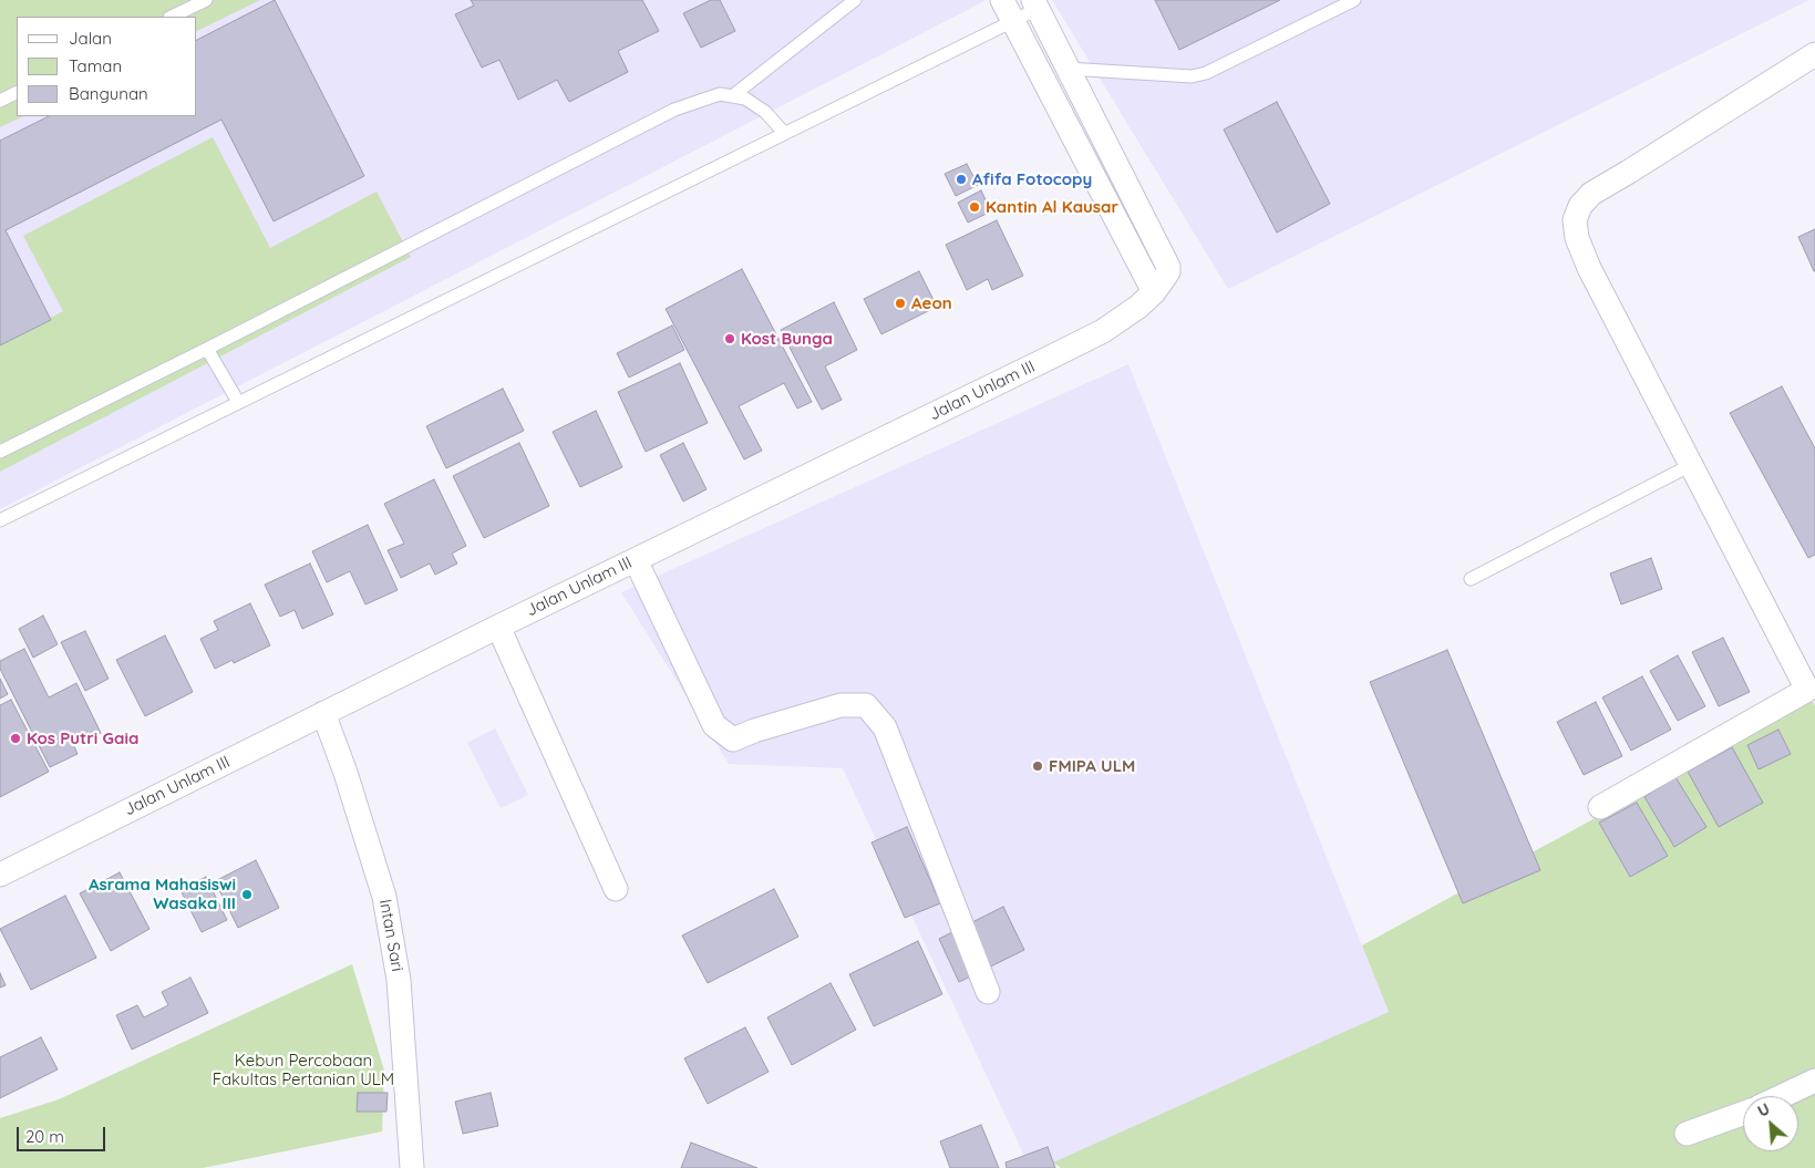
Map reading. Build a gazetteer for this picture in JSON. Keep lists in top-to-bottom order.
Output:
{
  "streets": {
    "street": ["Jalan Unlam III", "Intan Sari"]
  },
  "crossings": [
    ["Jalan Unlam III", "Intan Sari"]
  ],
  "parks": ["Kebun Percobaan Fakultas Pertanian ULM"],
  "places": [
    "Afifa Fotocopy",
    "Kantin Al Kausar",
    "Aeon",
    "Kost Bunga",
    "Kos Putri Gaia",
    "FMIPA ULM",
    "Asrama Mahasiswi Wasaka III"
  ],
  "legend": ["Jalan", "Taman", "Bangunan"],
  "scale_bar": "20 m",
  "north": "top left"
}
